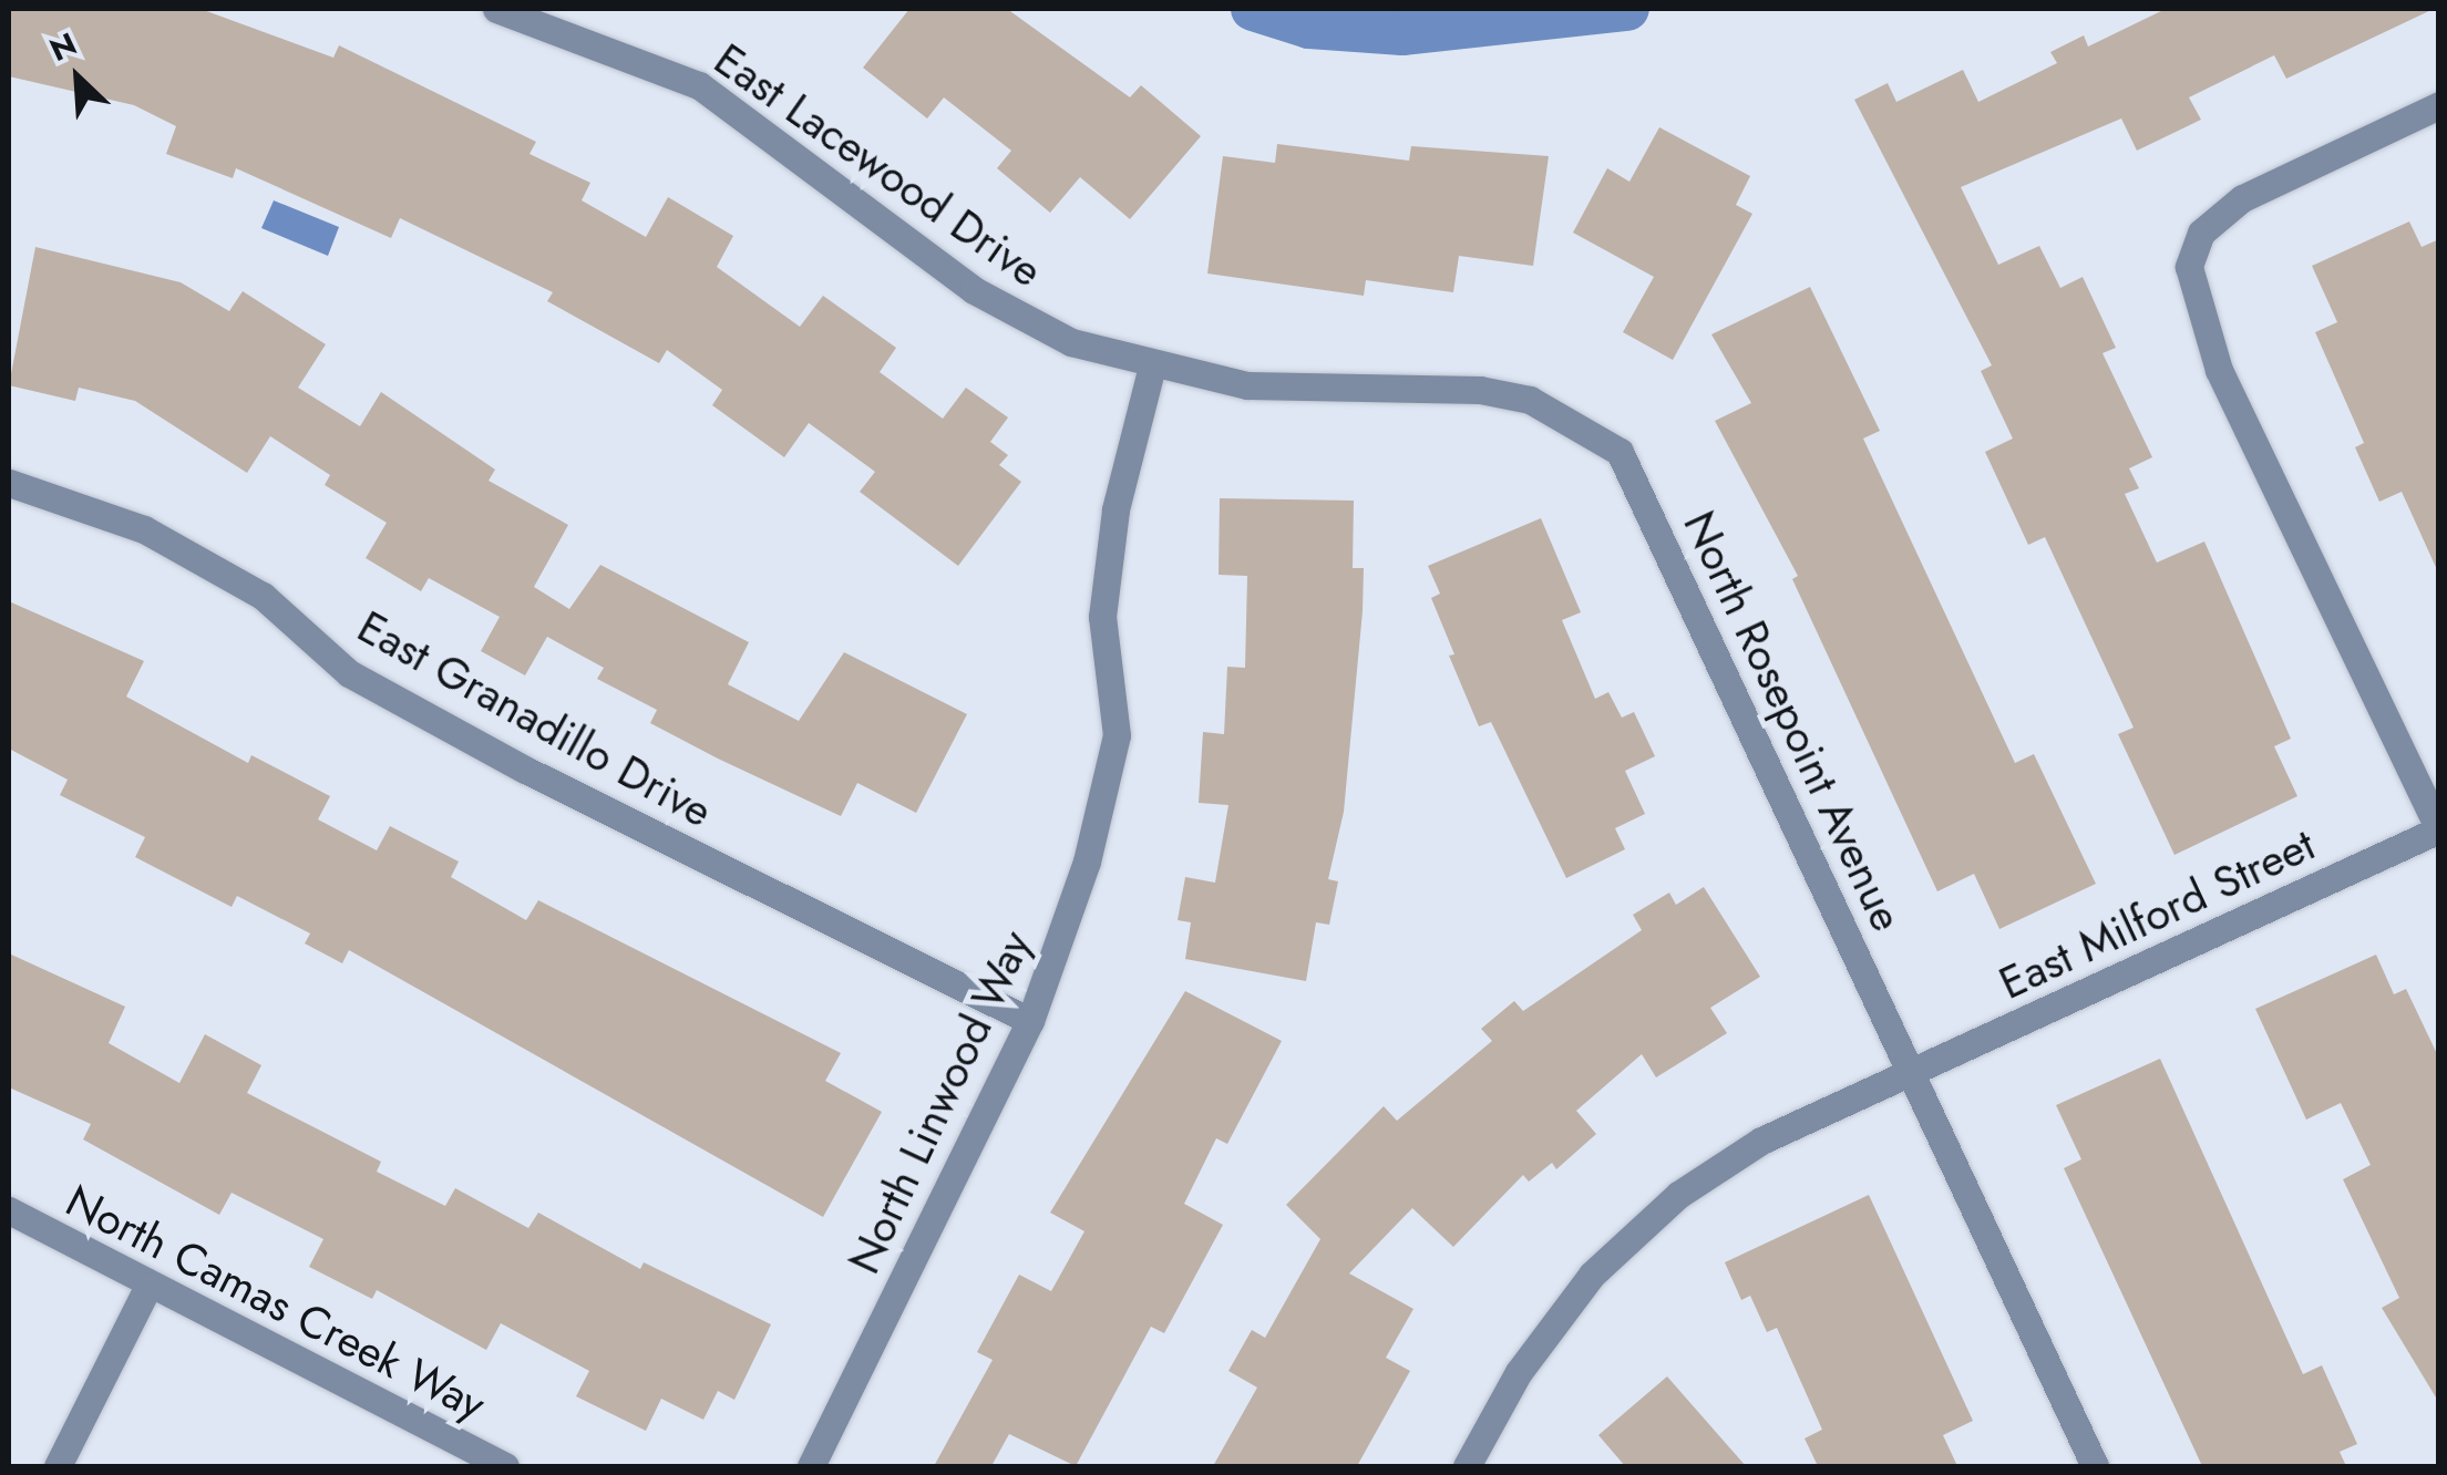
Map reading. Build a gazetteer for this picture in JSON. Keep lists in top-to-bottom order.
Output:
{
  "streets": {
    "street": [
      "East Lacewood Drive",
      "East Granadillo Drive",
      "North Rosepoint Avenue",
      "East Milford Street",
      "North Linwood Way",
      "North Camas Creek Way"
    ]
  },
  "crossings": [
    ["East Lacewood Drive", "North Rosepoint Avenue"],
    ["East Lacewood Drive", "North Linwood Way"],
    ["East Granadillo Drive", "North Linwood Way"],
    ["North Rosepoint Avenue", "East Milford Street"],
    ["North Rosepoint Avenue", "North Linwood Way"]
  ],
  "north": "top left"
}
